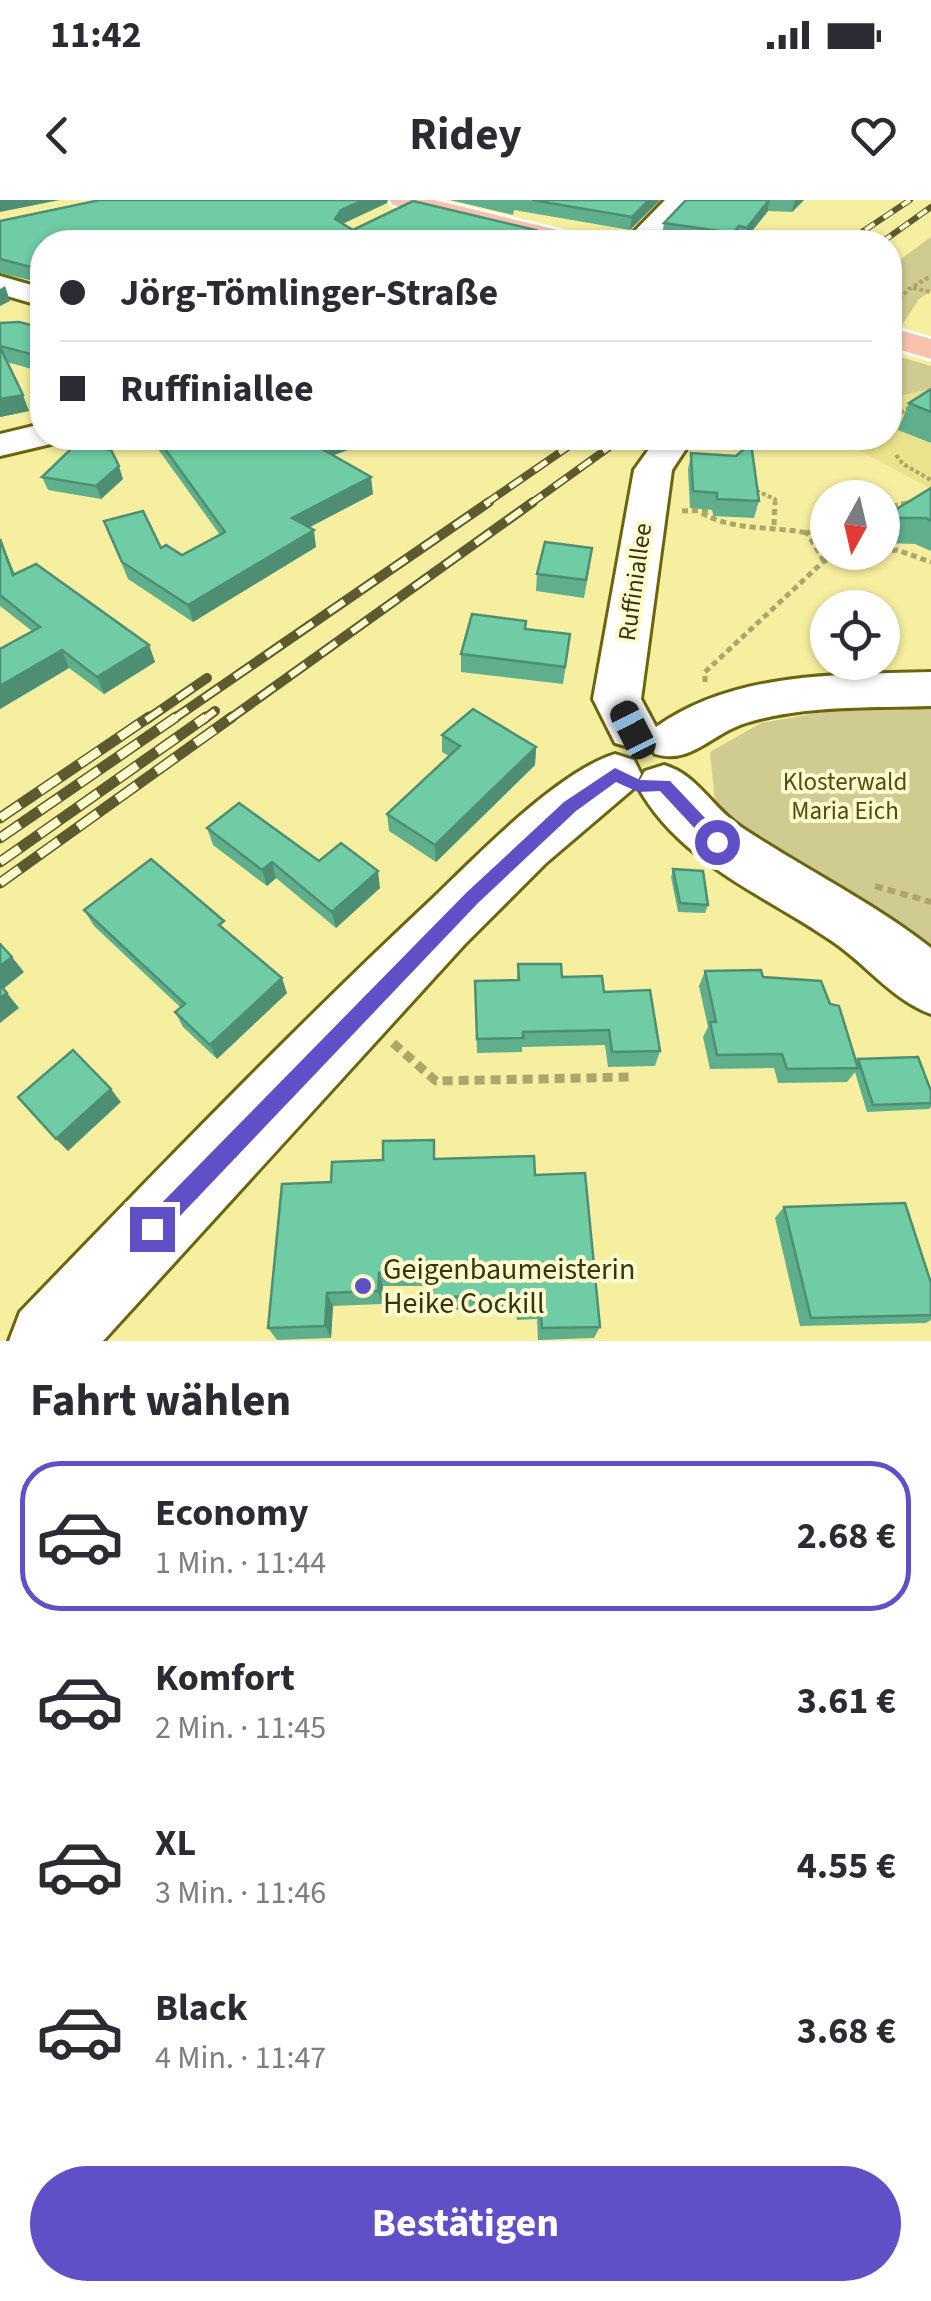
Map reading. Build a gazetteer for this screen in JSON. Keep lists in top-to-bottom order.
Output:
{
  "streets": {
    "street": ["Ruffiniallee"]
  },
  "parks": ["Klosterwald Maria Eich"],
  "places": ["Geigenbaumeisterin Heike Cockill"],
  "north": "bottom",
  "page": {
    "status": "11:42",
    "header": "Ridey",
    "banner": ["Jörg-Tömlinger-Straße", "Ruffiniallee"],
    "heading": "Fahrt wählen",
    "list": [
      {
        "name": "Economy",
        "note": "1 Min. · 11:44",
        "value": "2.68 €"
      },
      {
        "name": "Komfort",
        "note": "2 Min. · 11:45",
        "value": "3.61 €"
      },
      {
        "name": "XL",
        "note": "3 Min. · 11:46",
        "value": "4.55 €"
      },
      {
        "name": "Black",
        "note": "4 Min. · 11:47",
        "value": "3.68 €"
      }
    ],
    "buttons": "Bestätigen"
  }
}
